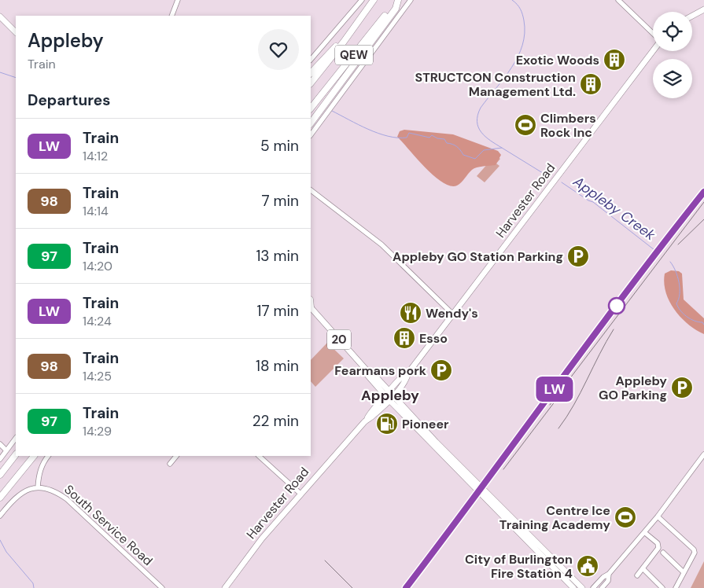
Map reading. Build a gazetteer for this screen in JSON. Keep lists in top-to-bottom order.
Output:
{
  "streets": {
    "highway": ["QEW"],
    "main road": ["Harvester Road", "20"],
    "street": ["South Service Road"]
  },
  "crossings": [
    ["Harvester Road", "20"]
  ],
  "districts": ["Appleby"],
  "water": ["Appleby Creek"],
  "places": {
    "building": ["Exotic Woods", "STRUCTCON Construction Management Ltd.", "Esso"],
    "sports": ["Climbers Rock Inc", "Centre Ice Training Academy"],
    "parking": ["Appleby GO Station Parking", "Fearmans pork", "Appleby GO Parking"],
    "restaurant": ["Wendy's"],
    "fuel station": ["Pioneer"],
    "public building": ["City of Burlington Fire Station 4"]
  },
  "page": {
    "on_map": "LW",
    "heading": [
      ["Appleby", "Train"],
      "Departures"
    ],
    "list": [
      {
        "mark": "LW",
        "name": "Train",
        "note": "14:12",
        "value": "5 min"
      },
      {
        "mark": "98",
        "name": "Train",
        "note": "14:14",
        "value": "7 min"
      },
      {
        "mark": "97",
        "name": "Train",
        "note": "14:20",
        "value": "13 min"
      },
      {
        "mark": "LW",
        "name": "Train",
        "note": "14:24",
        "value": "17 min"
      },
      {
        "mark": "98",
        "name": "Train",
        "note": "14:25",
        "value": "18 min"
      },
      {
        "mark": "97",
        "name": "Train",
        "note": "14:29",
        "value": "22 min"
      }
    ]
  }
}
